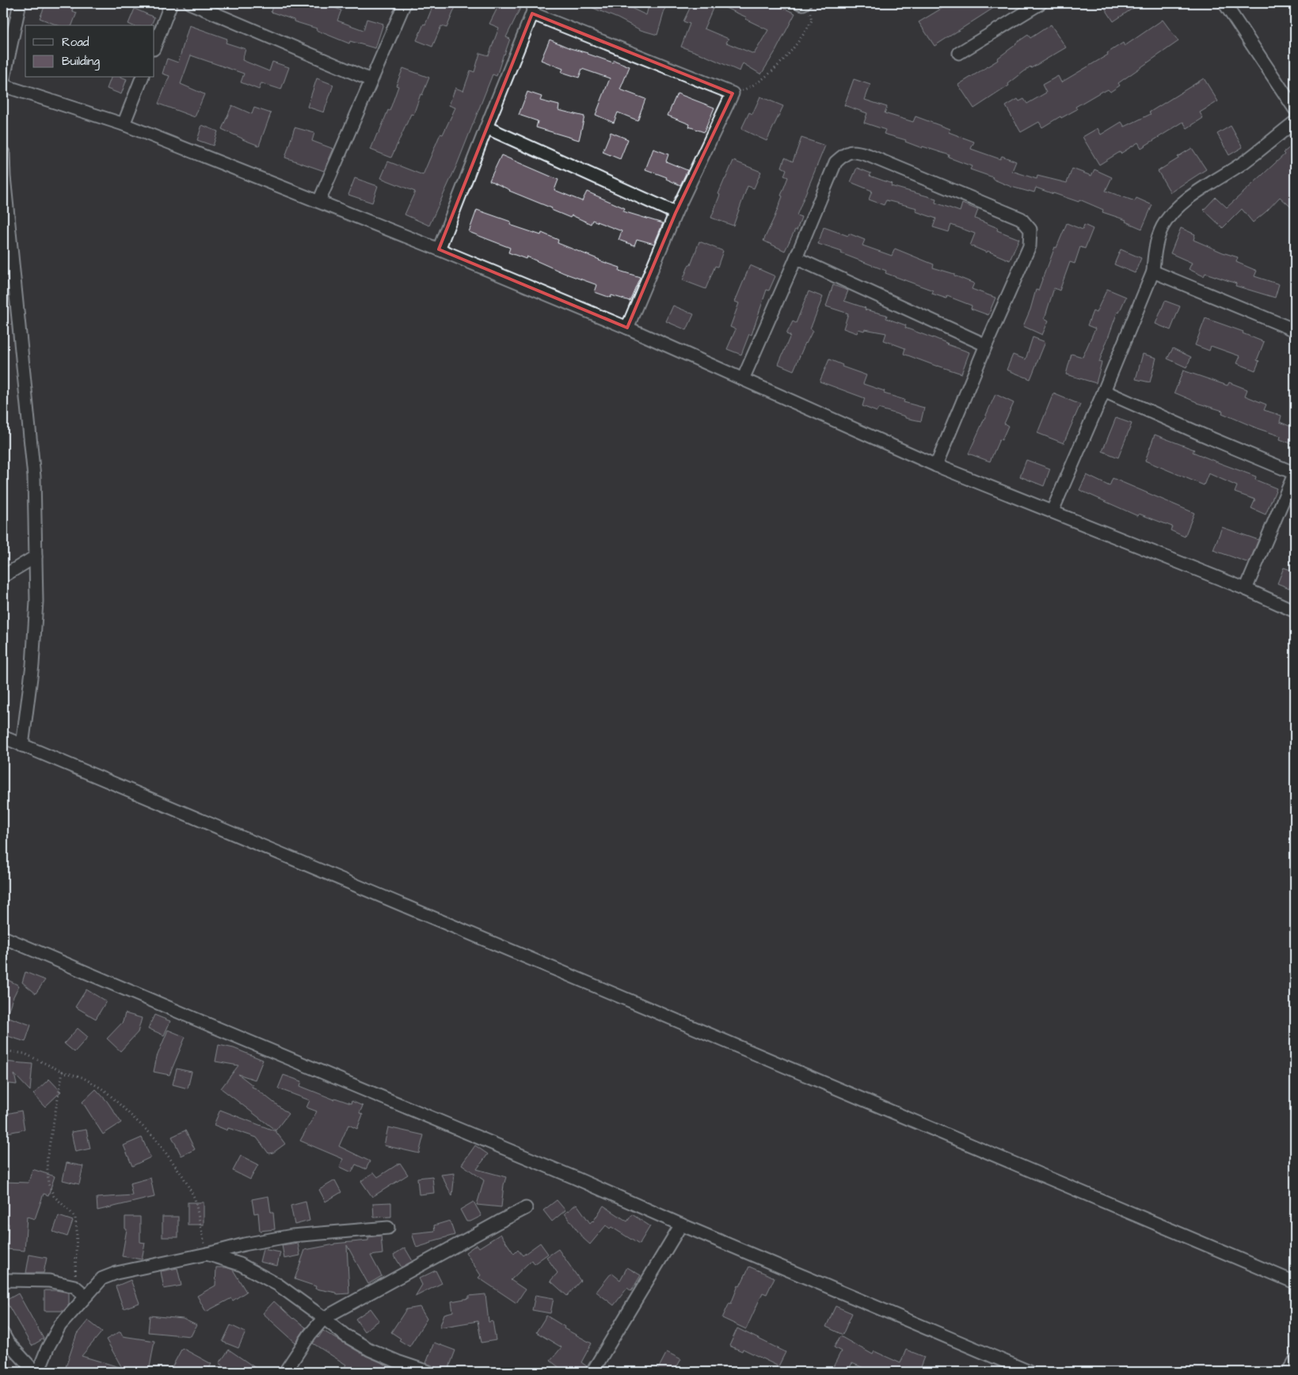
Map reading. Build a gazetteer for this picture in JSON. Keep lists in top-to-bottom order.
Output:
{
  "legend": ["Road", "Building"]
}
